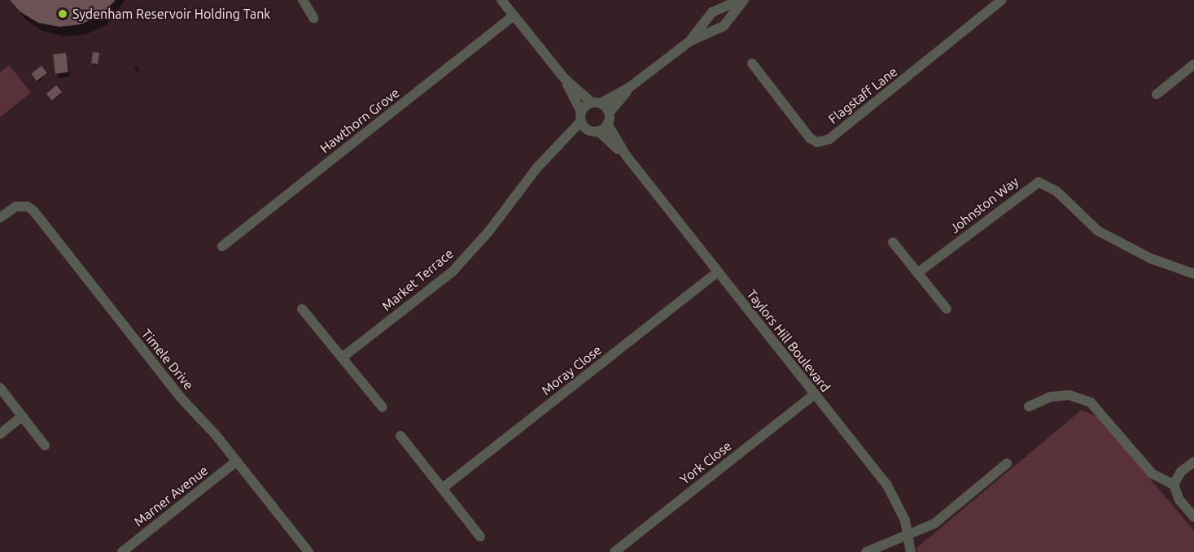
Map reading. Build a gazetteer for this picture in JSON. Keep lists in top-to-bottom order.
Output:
{
  "streets": {
    "street": [
      "Flagstaff Lane",
      "Hawthorn Grove",
      "Johnston Way",
      "Market Terrace",
      "Taylors Hill Boulevard",
      "Timele Drive",
      "Moray Close",
      "York Close",
      "Marner Avenue"
    ]
  },
  "crossings": [
    ["Market Terrace", "Taylors Hill Boulevard"],
    ["Taylors Hill Boulevard", "Moray Close"],
    ["Taylors Hill Boulevard", "York Close"],
    ["Timele Drive", "Marner Avenue"]
  ],
  "places": ["Sydenham Reservoir Holding Tank"]
}
